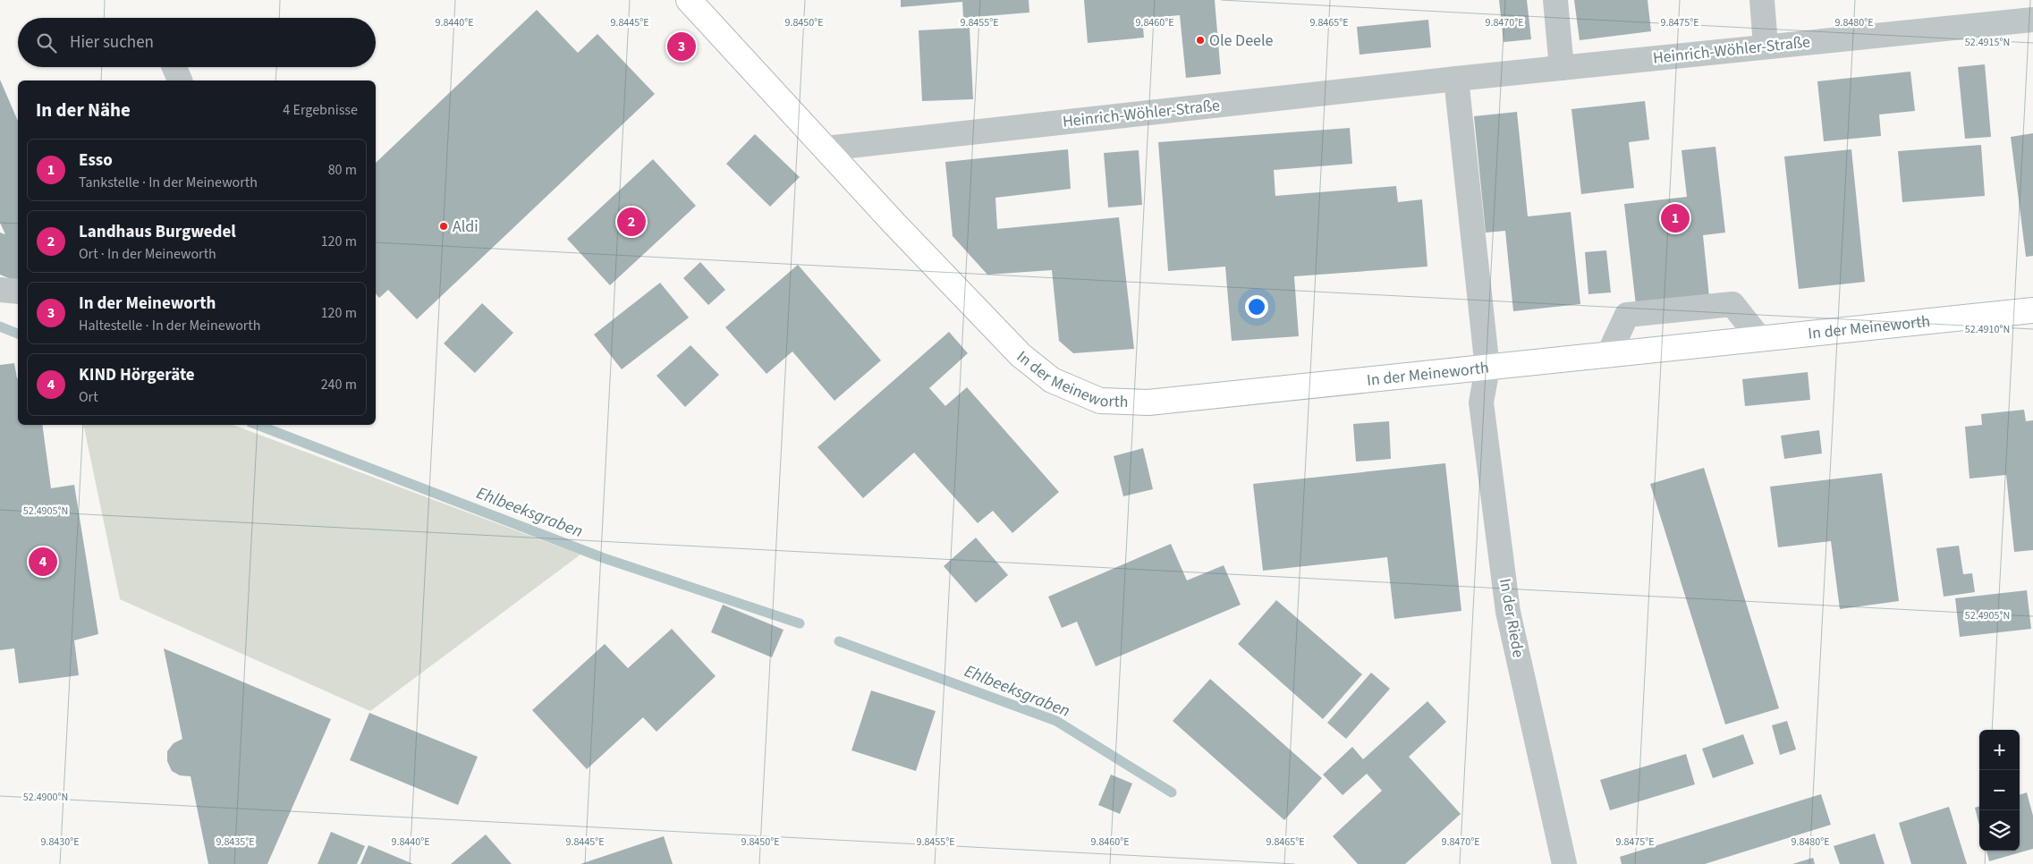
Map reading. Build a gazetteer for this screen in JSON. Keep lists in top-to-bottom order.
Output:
{
  "streets": {
    "main road": ["In der Meineworth"],
    "street": ["Heinrich-Wöhler-Straße", "In der Riede"]
  },
  "crossings": [
    ["Heinrich-Wöhler-Straße", "In der Meineworth"],
    ["In der Meineworth", "In der Riede"]
  ],
  "water": ["Ehlbeeksgraben"],
  "places": ["Ole Deele", "Aldi"],
  "page": {
    "search": "Hier suchen",
    "pins": [
      "3",
      "1",
      "2",
      "4"
    ],
    "heading": ["In der Nähe", "4 Ergebnisse"],
    "list": [
      {
        "mark": "1",
        "name": "Esso",
        "note": "Tankstelle · In der Meineworth",
        "value": "80 m"
      },
      {
        "mark": "2",
        "name": "Landhaus Burgwedel",
        "note": "Ort · In der Meineworth",
        "value": "120 m"
      },
      {
        "mark": "3",
        "name": "In der Meineworth",
        "note": "Haltestelle · In der Meineworth",
        "value": "120 m"
      },
      {
        "mark": "4",
        "name": "KIND Hörgeräte",
        "note": "Ort",
        "value": "240 m"
      }
    ],
    "map_buttons": ["+", "−"]
  },
  "coordinates": [
    "9.8440°E",
    "9.8445°E",
    "9.8450°E",
    "9.8455°E",
    "9.8460°E",
    "9.8465°E",
    "9.8470°E",
    "9.8475°E",
    "9.8480°E",
    "52.4915°N",
    "52.4910°N",
    "52.4905°N",
    "52.4900°N",
    "9.8430°E",
    "9.8435°E"
  ]
}
